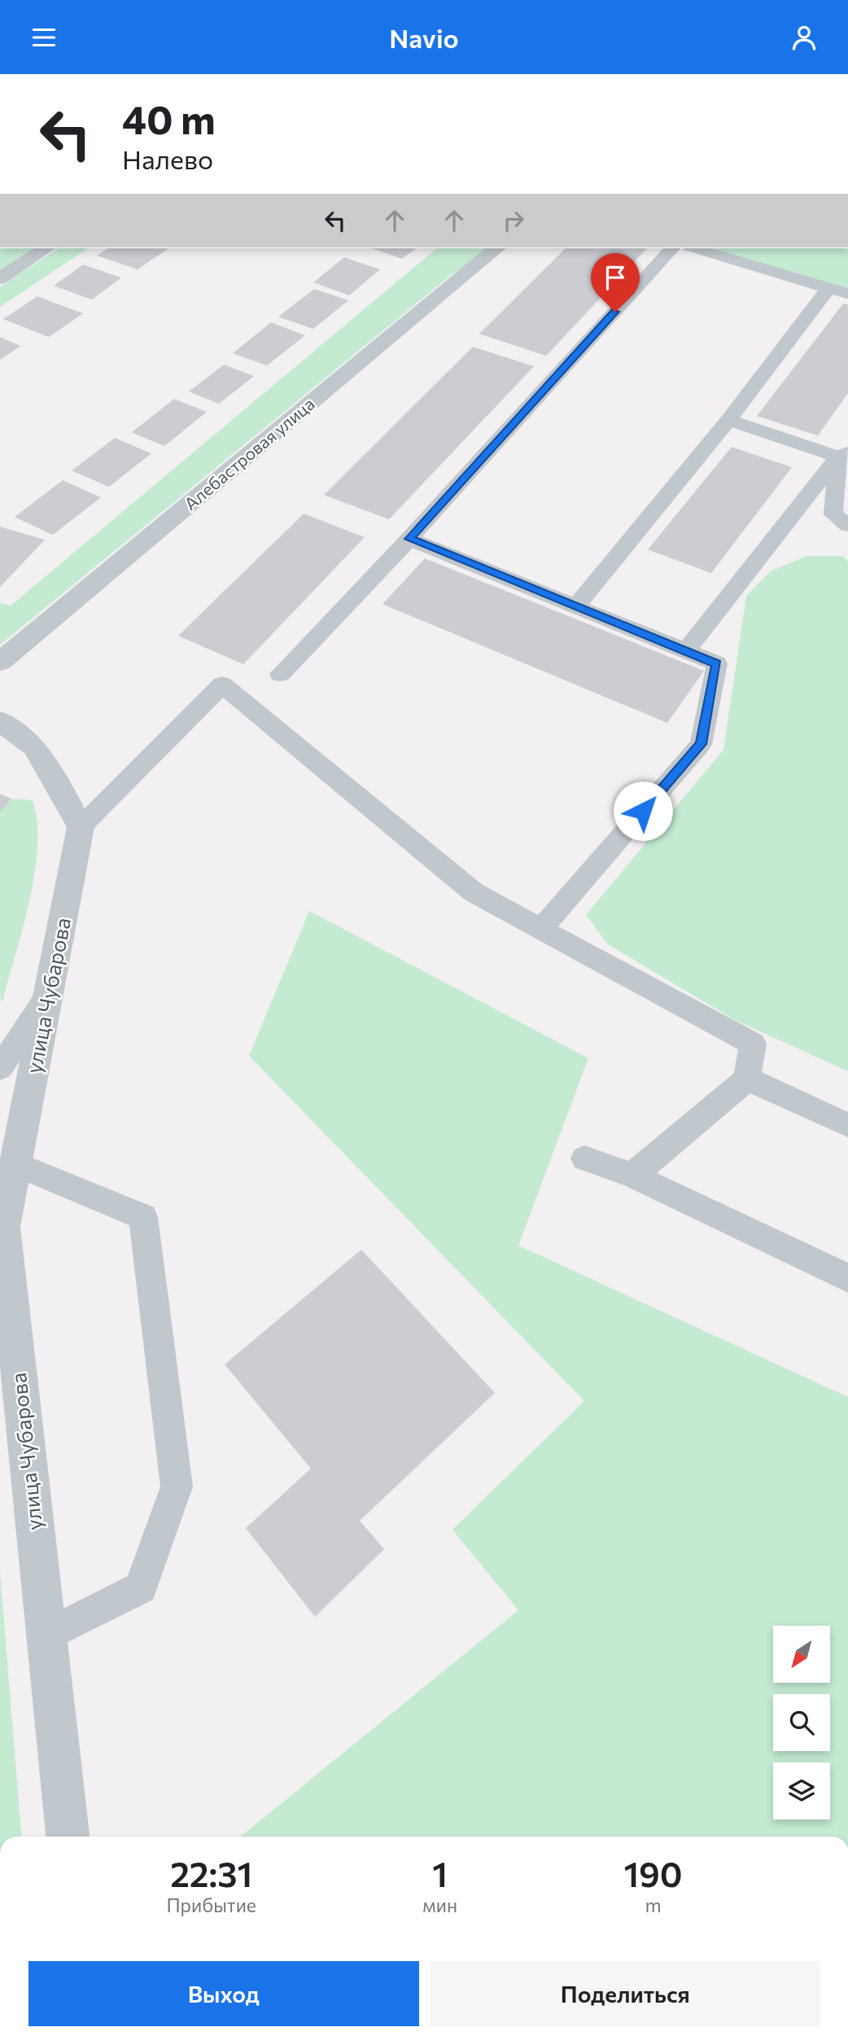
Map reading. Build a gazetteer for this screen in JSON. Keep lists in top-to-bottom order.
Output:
{
  "streets": {
    "street": ["Алебастровая улица", "улица Чубарова"]
  },
  "north": "bottom left",
  "page": {
    "header": "Navio",
    "turn": ["40 m", "Налево"],
    "eta": [
      "22:31",
      "Прибытие",
      "1",
      "мин",
      "190",
      "m"
    ],
    "buttons": ["Выход", "Поделиться"]
  }
}
